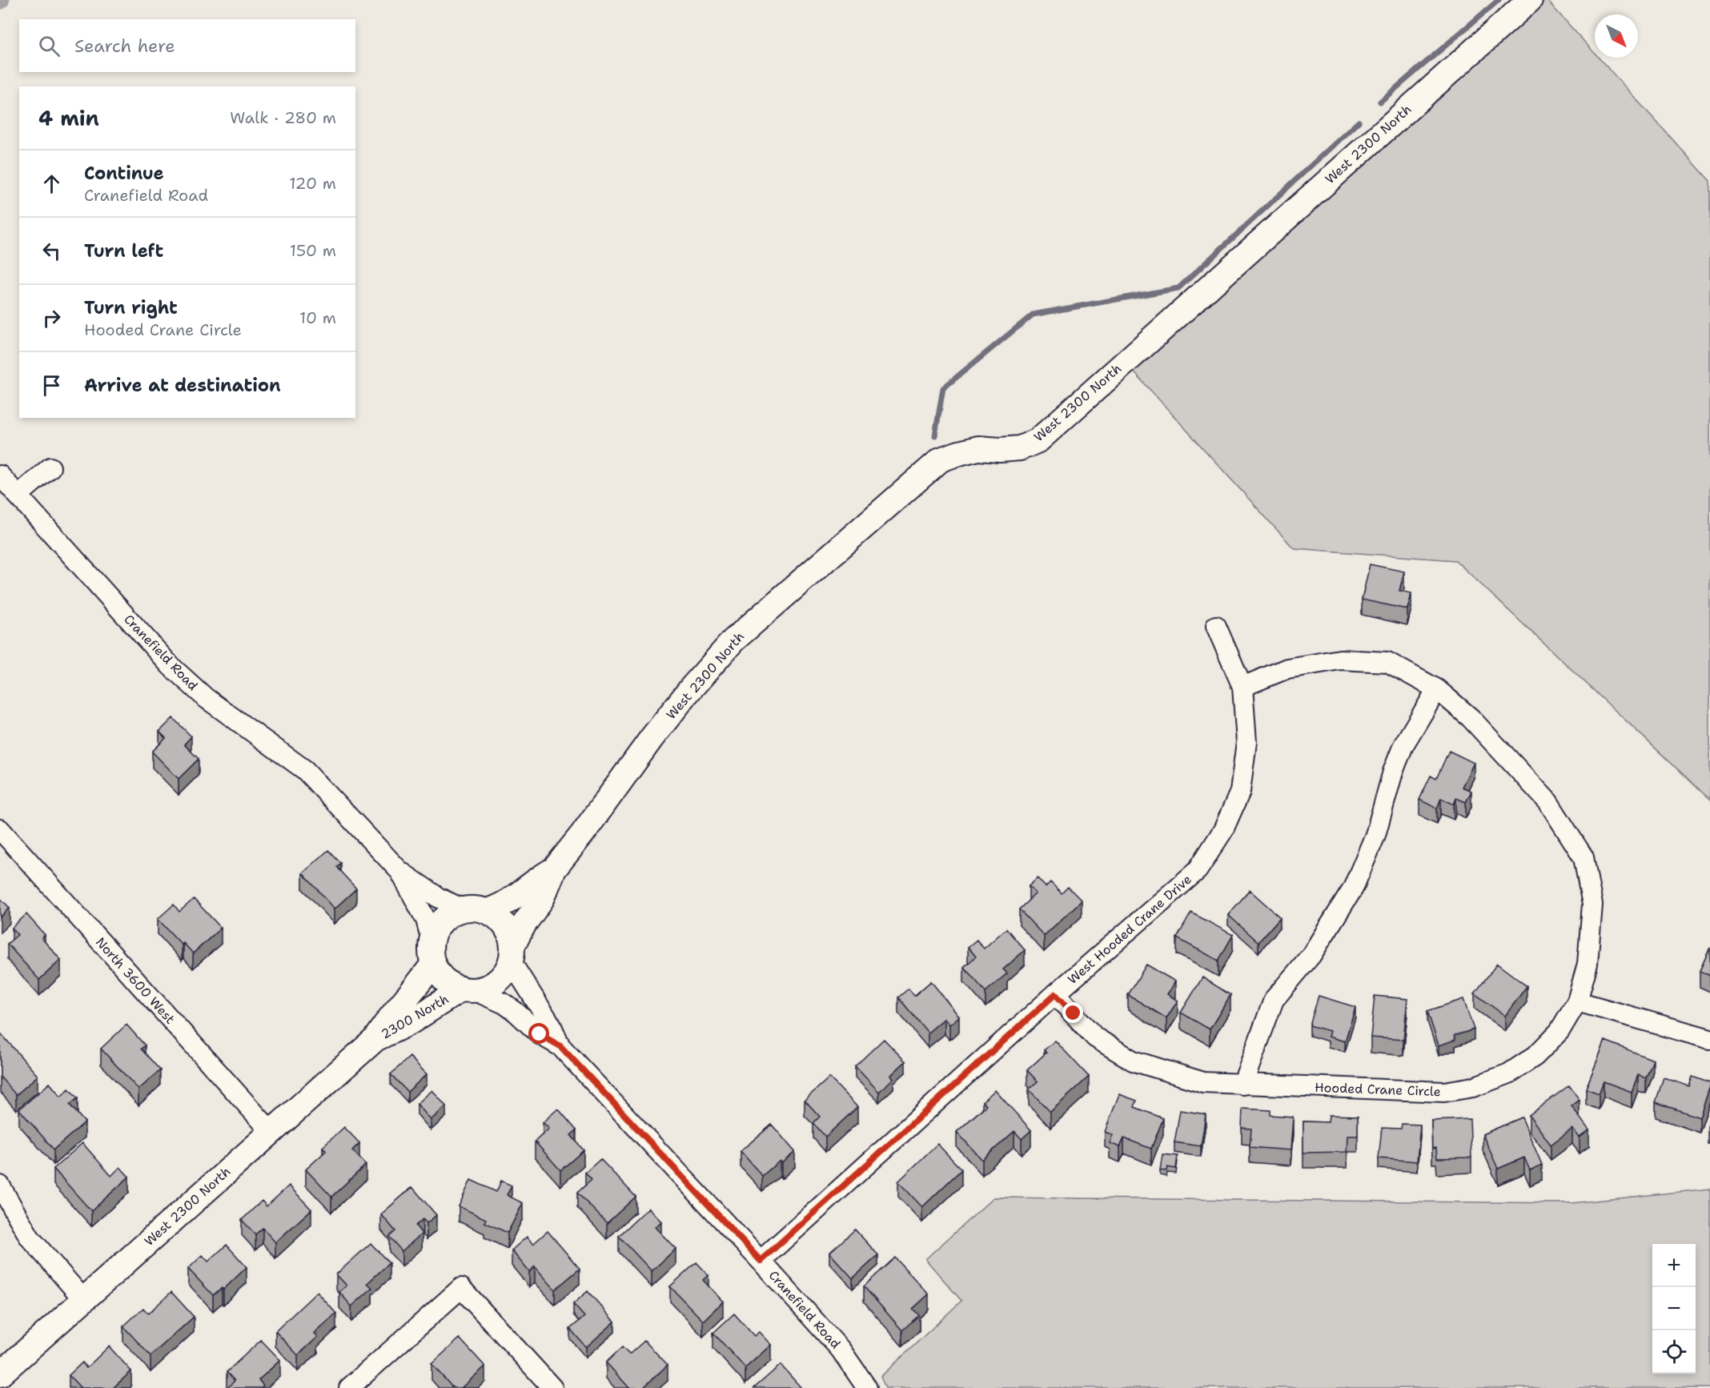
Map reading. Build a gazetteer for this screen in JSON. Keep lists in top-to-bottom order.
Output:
{
  "streets": {
    "street": [
      "West 2300 North",
      "Cranefield Road",
      "West Hooded Crane Drive",
      "North 3600 West",
      "2300 North",
      "Hooded Crane Circle"
    ]
  },
  "crossings": [
    ["West 2300 North", "North 3600 West"],
    ["West 2300 North", "2300 North"],
    ["Cranefield Road", "West Hooded Crane Drive"],
    ["Cranefield Road", "2300 North"],
    ["West Hooded Crane Drive", "Hooded Crane Circle"]
  ],
  "north": "bottom right",
  "page": {
    "search": "Search here",
    "heading": ["4 min", "Walk · 280 m"],
    "list": [
      ["Continue", "Cranefield Road", "120 m"],
      ["Turn left", "150 m"],
      ["Turn right", "Hooded Crane Circle", "10 m"],
      "Arrive at destination"
    ],
    "map_buttons": ["+", "−"]
  }
}
